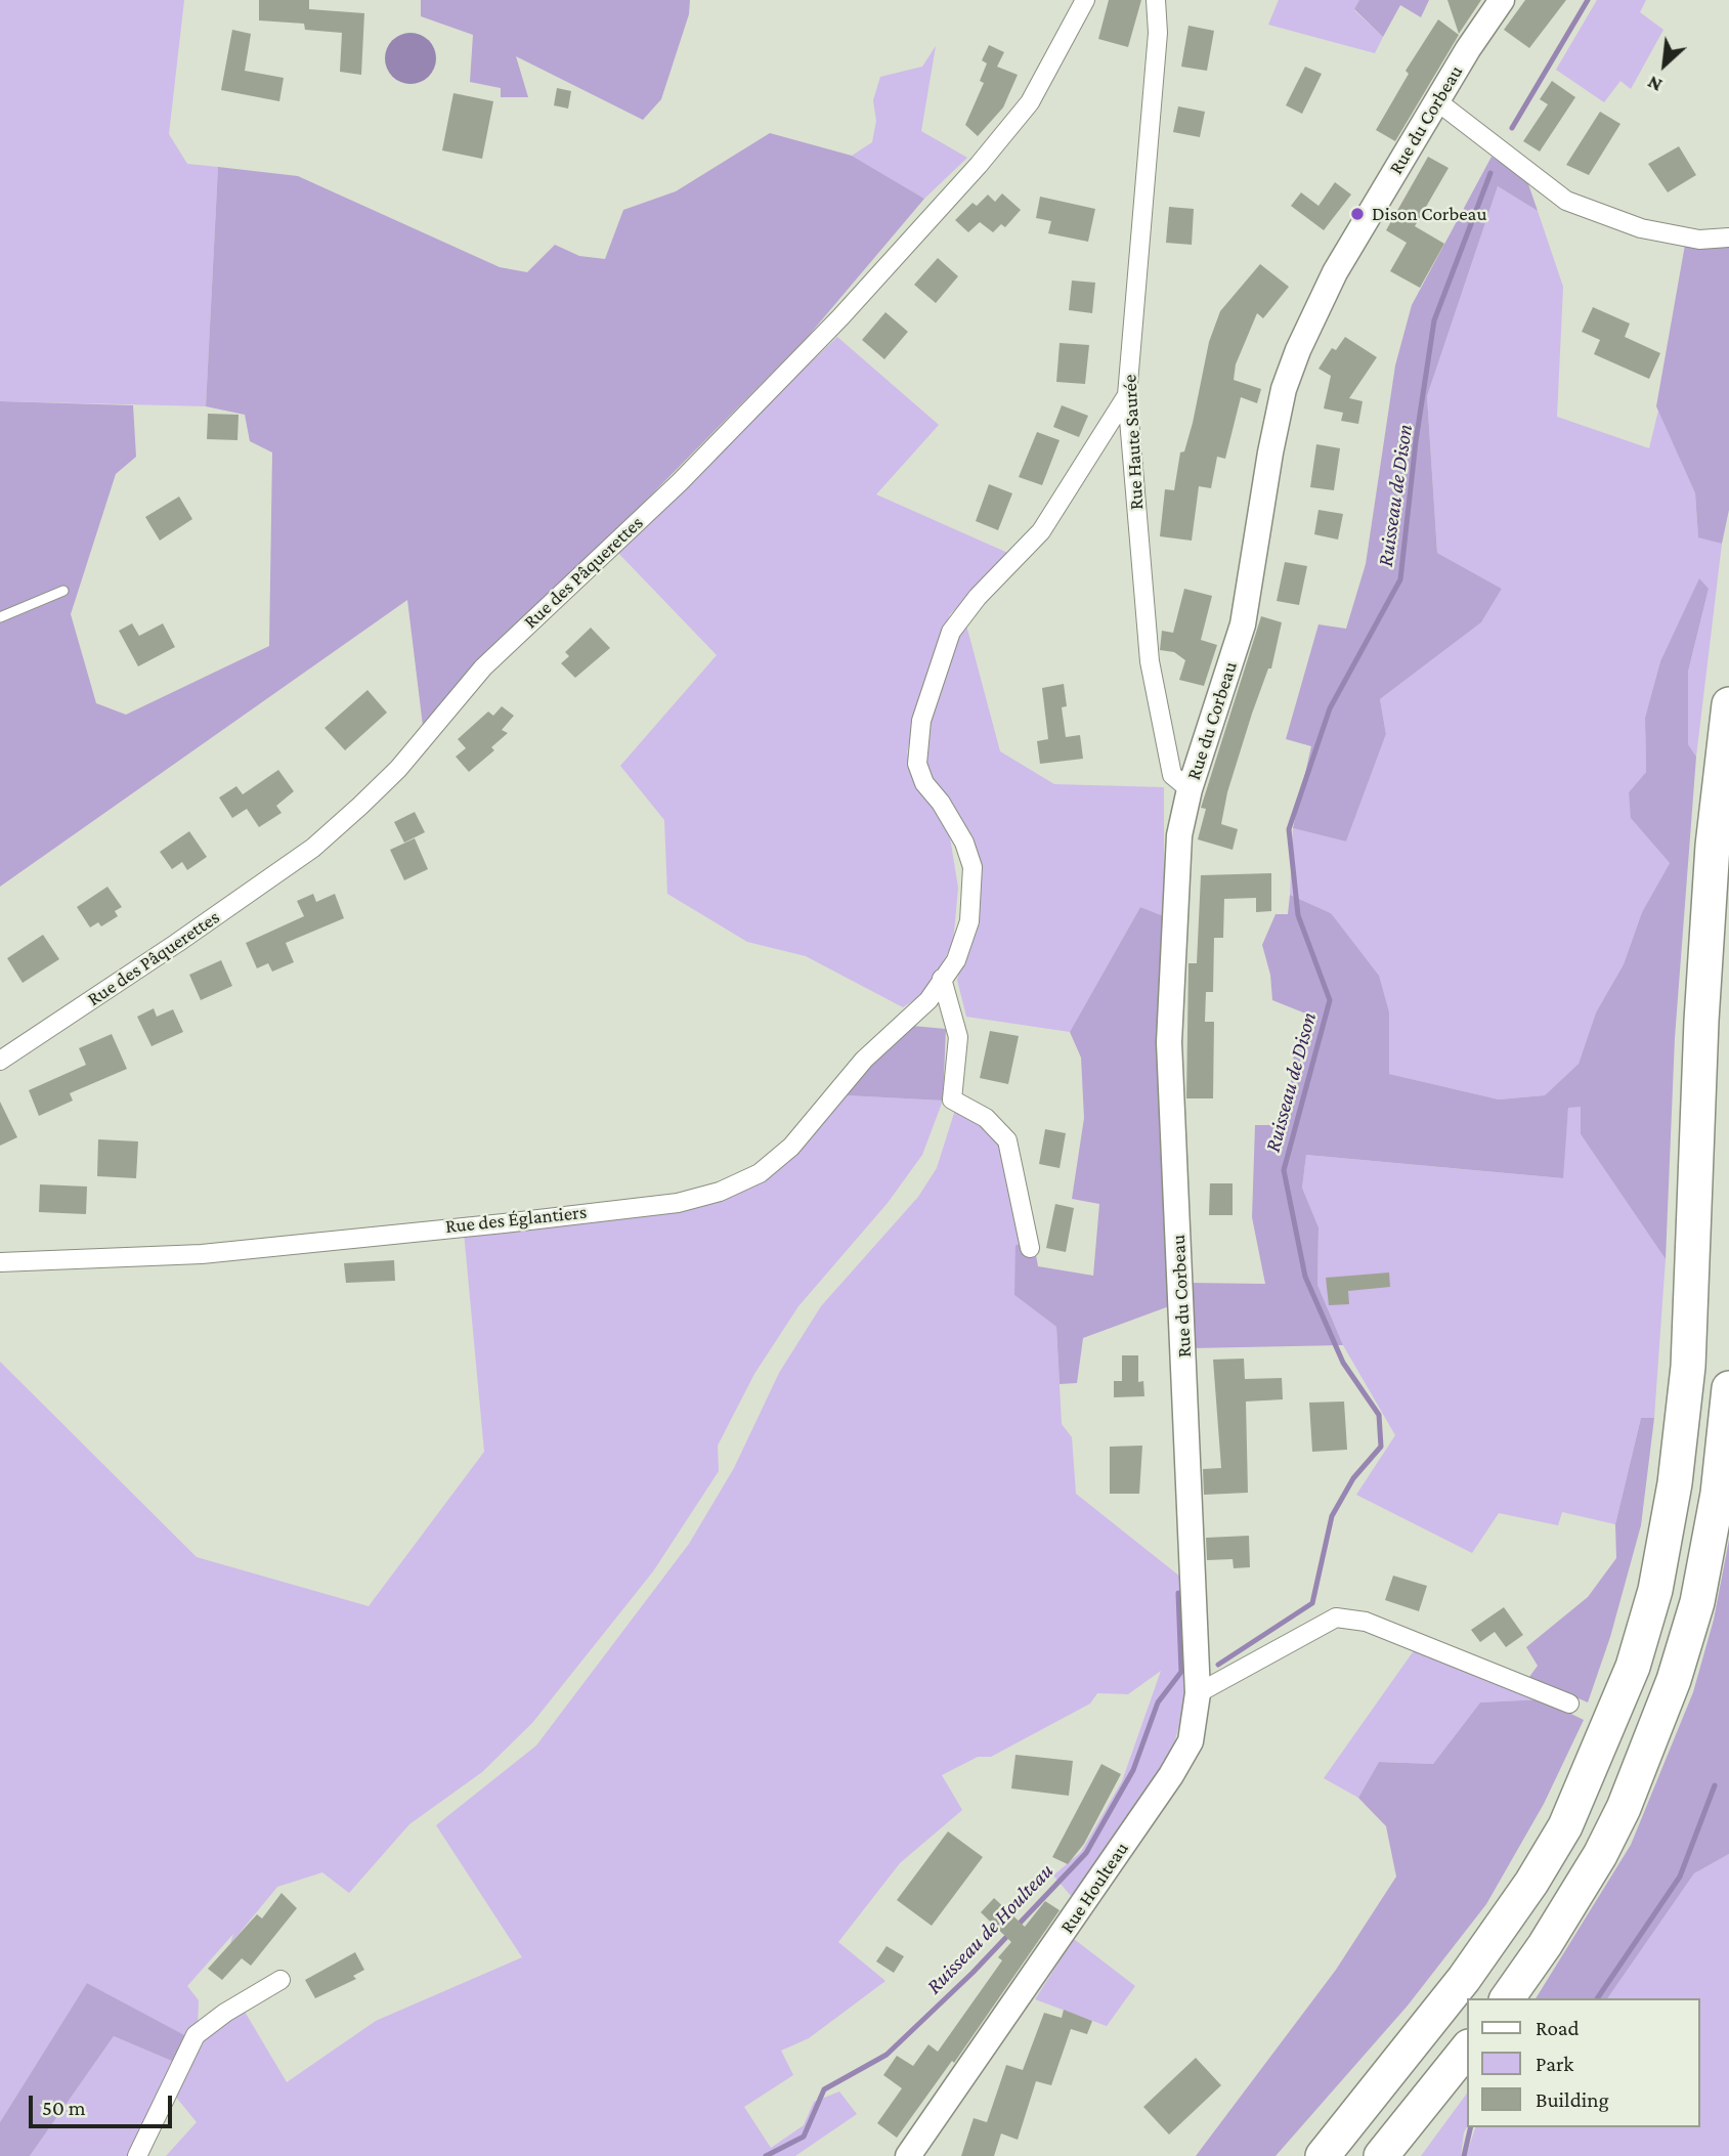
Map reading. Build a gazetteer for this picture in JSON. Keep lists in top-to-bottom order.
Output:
{
  "streets": {
    "street": [
      "Rue du Corbeau",
      "Rue Haute Saurée",
      "Rue des Pâquerettes",
      "Rue des Églantiers",
      "Rue Houlteau"
    ]
  },
  "crossings": [
    ["Rue du Corbeau", "Rue Haute Saurée"],
    ["Rue du Corbeau", "Rue Houlteau"],
    ["Rue Haute Saurée", "Rue des Églantiers"]
  ],
  "water": ["Ruisseau de Dison", "Ruisseau de Houlteau"],
  "places": ["Dison Corbeau"],
  "legend": ["Road", "Park", "Building"],
  "scale_bar": "50 m",
  "north": "bottom left"
}
